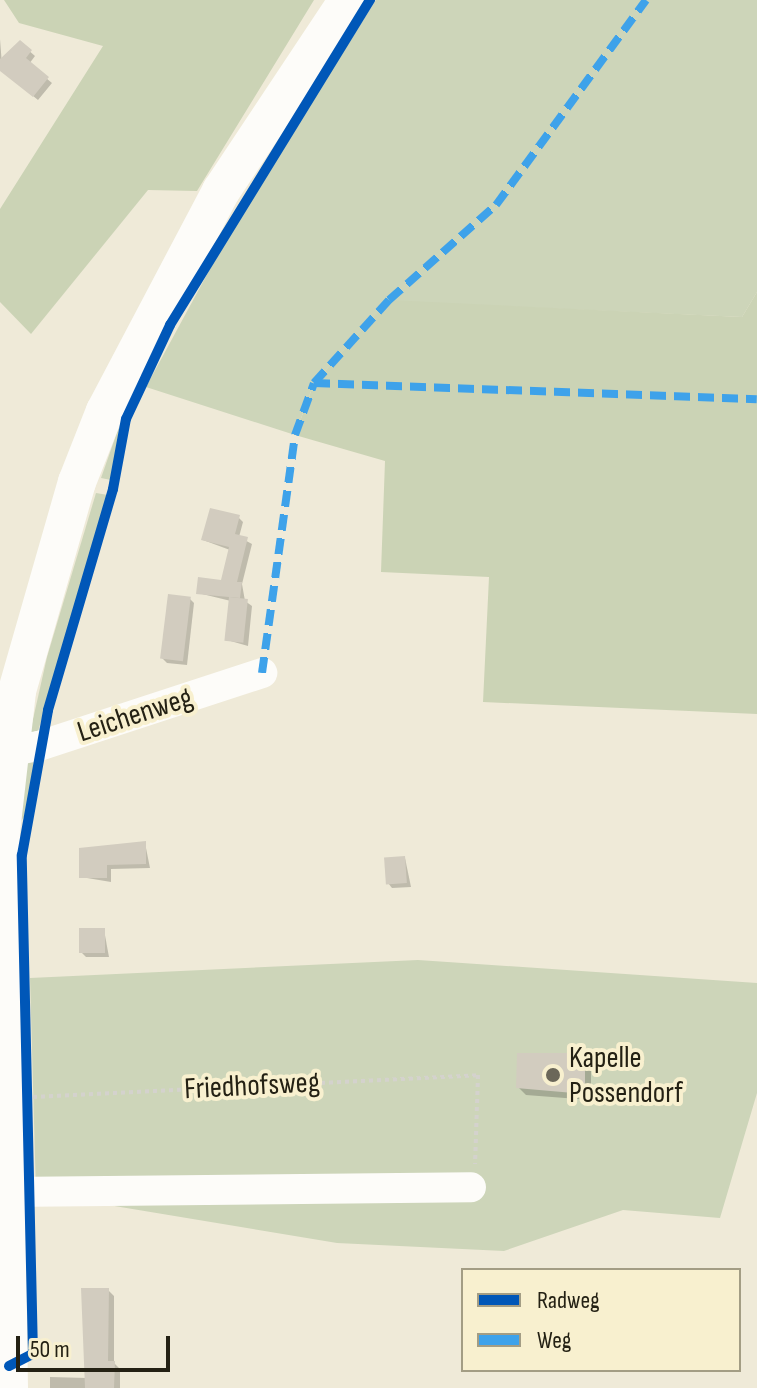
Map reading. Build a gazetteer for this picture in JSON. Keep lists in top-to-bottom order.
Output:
{
  "streets": {
    "lane": ["Leichenweg"],
    "path": ["Friedhofsweg"]
  },
  "places": ["Kapelle Possendorf"],
  "legend": ["Radweg", "Weg"],
  "scale_bar": "50 m"
}
